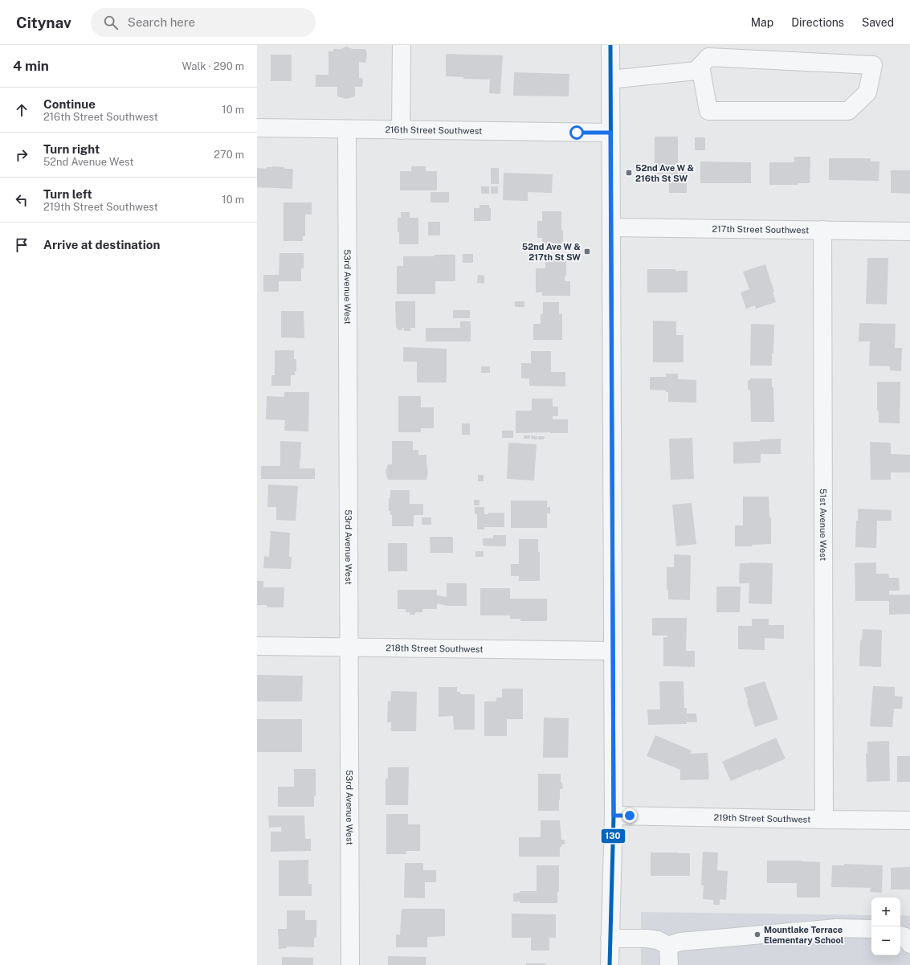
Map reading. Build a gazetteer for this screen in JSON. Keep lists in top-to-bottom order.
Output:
{
  "streets": {
    "street": [
      "216th Street Southwest",
      "217th Street Southwest",
      "53rd Avenue West",
      "51st Avenue West",
      "218th Street Southwest",
      "219th Street Southwest"
    ]
  },
  "crossings": [
    ["216th Street Southwest", "53rd Avenue West"],
    ["217th Street Southwest", "51st Avenue West"],
    ["53rd Avenue West", "218th Street Southwest"],
    ["51st Avenue West", "219th Street Southwest"]
  ],
  "places": {
    "transit": ["52nd Ave W & 216th St SW", "52nd Ave W & 217th St SW"],
    "other": ["Mountlake Terrace Elementary School"]
  },
  "lines": ["transit line 130"],
  "page": {
    "header": "Citynav",
    "search": "Search here",
    "nav": ["Map", "Directions", "Saved"],
    "heading": ["4 min", "Walk · 290 m"],
    "list": [
      ["Continue", "216th Street Southwest", "10 m"],
      ["Turn right", "52nd Avenue West", "270 m"],
      ["Turn left", "219th Street Southwest", "10 m"],
      "Arrive at destination"
    ],
    "map_buttons": ["+", "−"]
  }
}
